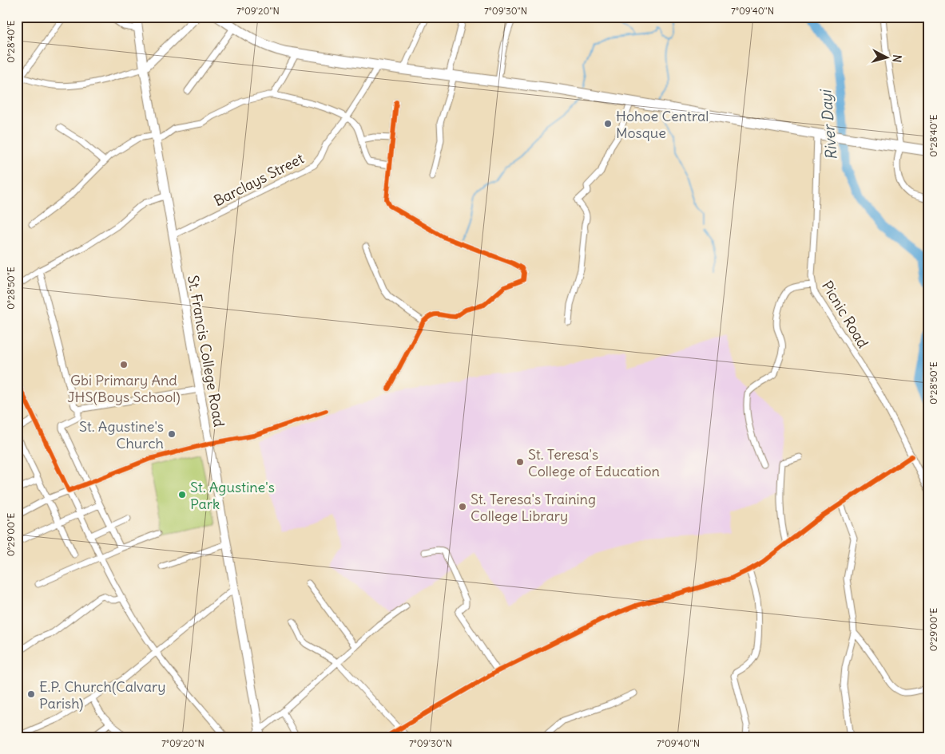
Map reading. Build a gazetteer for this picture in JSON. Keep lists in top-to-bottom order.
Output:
{
  "streets": {
    "main road": ["St. Francis College Road"],
    "street": ["Barclays Street", "Picnic Road"]
  },
  "crossings": [
    ["Barclays Street", "St. Francis College Road"]
  ],
  "water": ["River Dayi"],
  "places": [
    "Hohoe Central Mosque",
    "Gbi Primary And JHS(Boys School)",
    "St. Agustine's Church",
    "St. Teresa's College of Education",
    "St. Agustine's Park",
    "St. Teresa's Training College Library",
    "E.P. Church(Calvary Parish)"
  ],
  "north": "right",
  "coordinates": [
    "7°09'20\"N",
    "7°09'30\"N",
    "7°09'40\"N",
    "0°28'40\"E",
    "0°28'50\"E",
    "0°29'00\"E"
  ]
}
